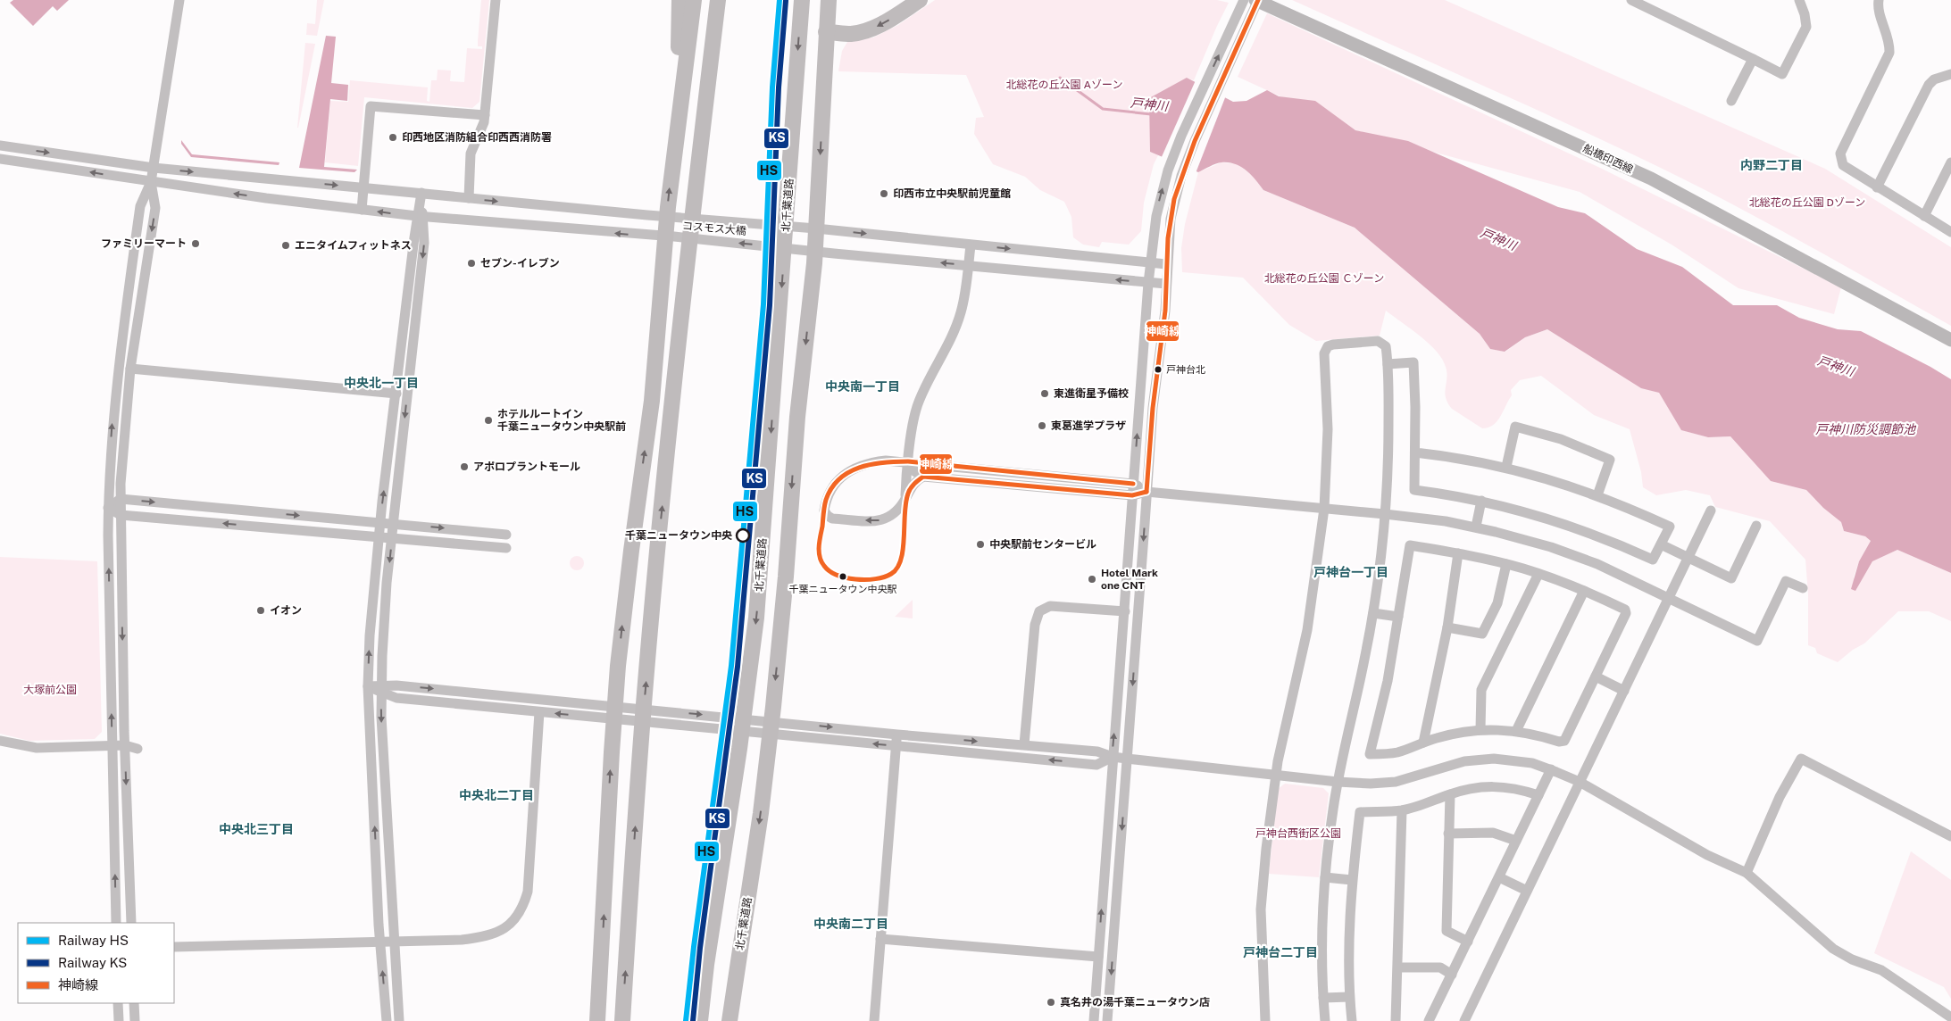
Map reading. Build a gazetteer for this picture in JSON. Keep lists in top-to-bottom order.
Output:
{
  "streets": {
    "highway": ["北千葉道路"],
    "main road": ["船橋印西線"],
    "street": ["コスモス大橋"]
  },
  "crossings": [
    ["北千葉道路", "コスモス大橋"]
  ],
  "districts": [
    "内野二丁目",
    "中央北一丁目",
    "中央南一丁目",
    "戸神台一丁目",
    "中央北二丁目",
    "中央北三丁目",
    "中央南二丁目",
    "戸神台二丁目"
  ],
  "water": ["戸神川", "戸神川防災調節池"],
  "parks": [
    "北総花の丘公園 Aゾーン",
    "北総花の丘公園 Dゾーン",
    "北総花の丘公園 Ｃゾーン",
    "大塚前公園",
    "戸神台西街区公園"
  ],
  "places": [
    "印西地区消防組合印西西消防署",
    "印西市立中央駅前児童館",
    "ファミリーマート",
    "エニタイムフィットネス",
    "セブン-イレブン",
    "戸神台北",
    "東進衛星予備校",
    "ホテルルートイン 千葉ニュータウン中央駅前",
    "東葛進学プラザ",
    "アポロプラントモール",
    "千葉ニュータウン中央",
    "中央駅前センタービル",
    "千葉ニュータウン中央駅",
    "Hotel Mark one CNT",
    "イオン",
    "真名井の湯千葉ニュータウン店"
  ],
  "lines": ["rail line HS", "transit line 神崎線", "rail line KS"],
  "legend": ["Railway HS", "Railway KS", "神崎線"]
}
